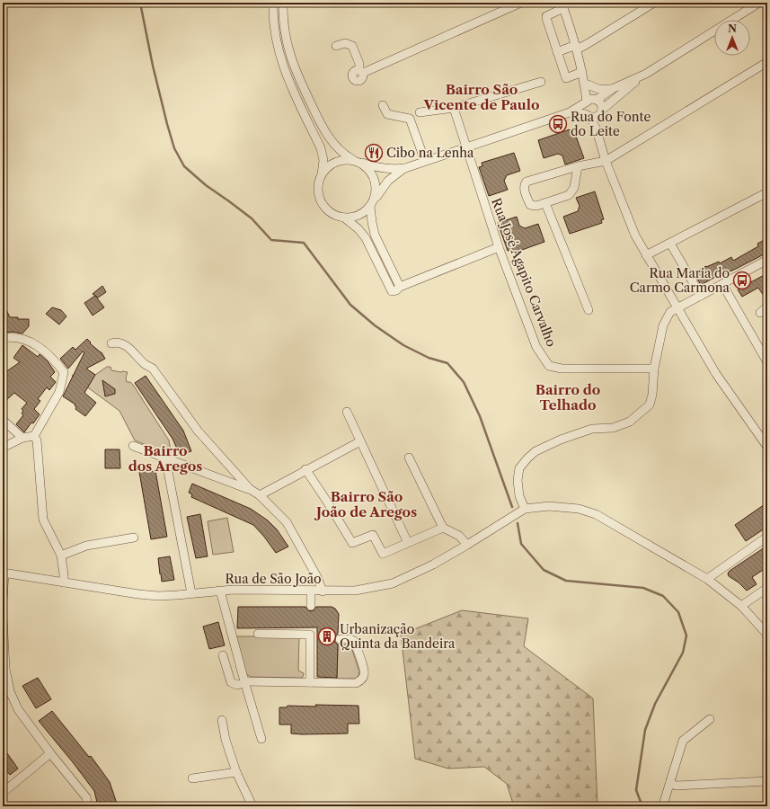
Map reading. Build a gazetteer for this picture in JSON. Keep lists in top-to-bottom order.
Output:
{
  "streets": {
    "street": ["Rua José Agapito Carvalho", "Rua de São João"]
  },
  "districts": [
    "Bairro São Vicente de Paulo",
    "Bairro do Telhado",
    "Bairro dos Aregos",
    "Bairro São João de Aregos"
  ],
  "places": {
    "bus stop": ["Rua do Fonte do Leite", "Rua Maria do Carmo Carmona"],
    "restaurant": ["Cibo na Lenha"],
    "building": ["Urbanização Quinta da Bandeira"]
  },
  "north": "top"
}
